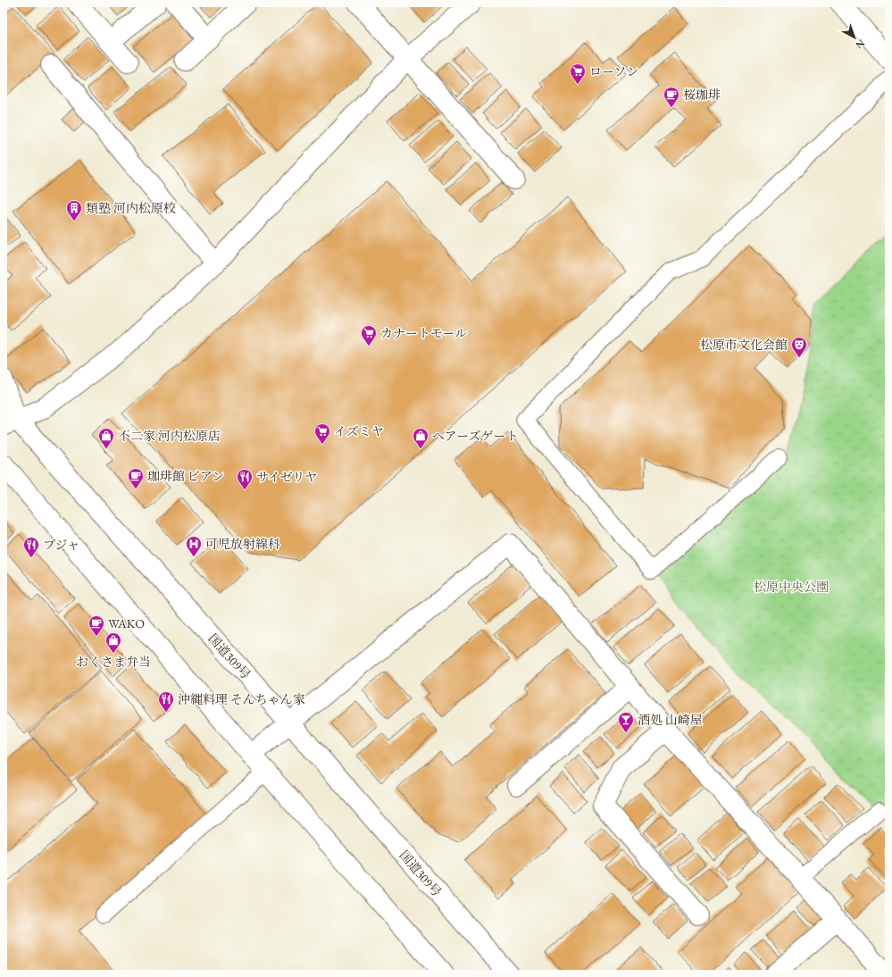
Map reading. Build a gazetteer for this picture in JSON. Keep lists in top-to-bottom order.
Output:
{
  "streets": {
    "main road": ["国道309号"]
  },
  "parks": ["松原中央公園"],
  "places": {
    "supermarket": ["ローソン", "カナートモール", "イズミヤ"],
    "cafe": ["桜珈琲", "珈琲館 ビアン", "WAKO"],
    "building": ["類塾 河内松原校"],
    "theatre": ["松原市文化会館"],
    "shop": ["不二家 河内松原店", "ヘアーズゲート", "おくさま弁当"],
    "restaurant": ["サイゼリヤ", "プジャ", "沖縄料理 そんちゃん家"],
    "hospital": ["可児放射線科"],
    "bar": ["酒処 山崎屋"]
  },
  "north": "bottom right"
}
